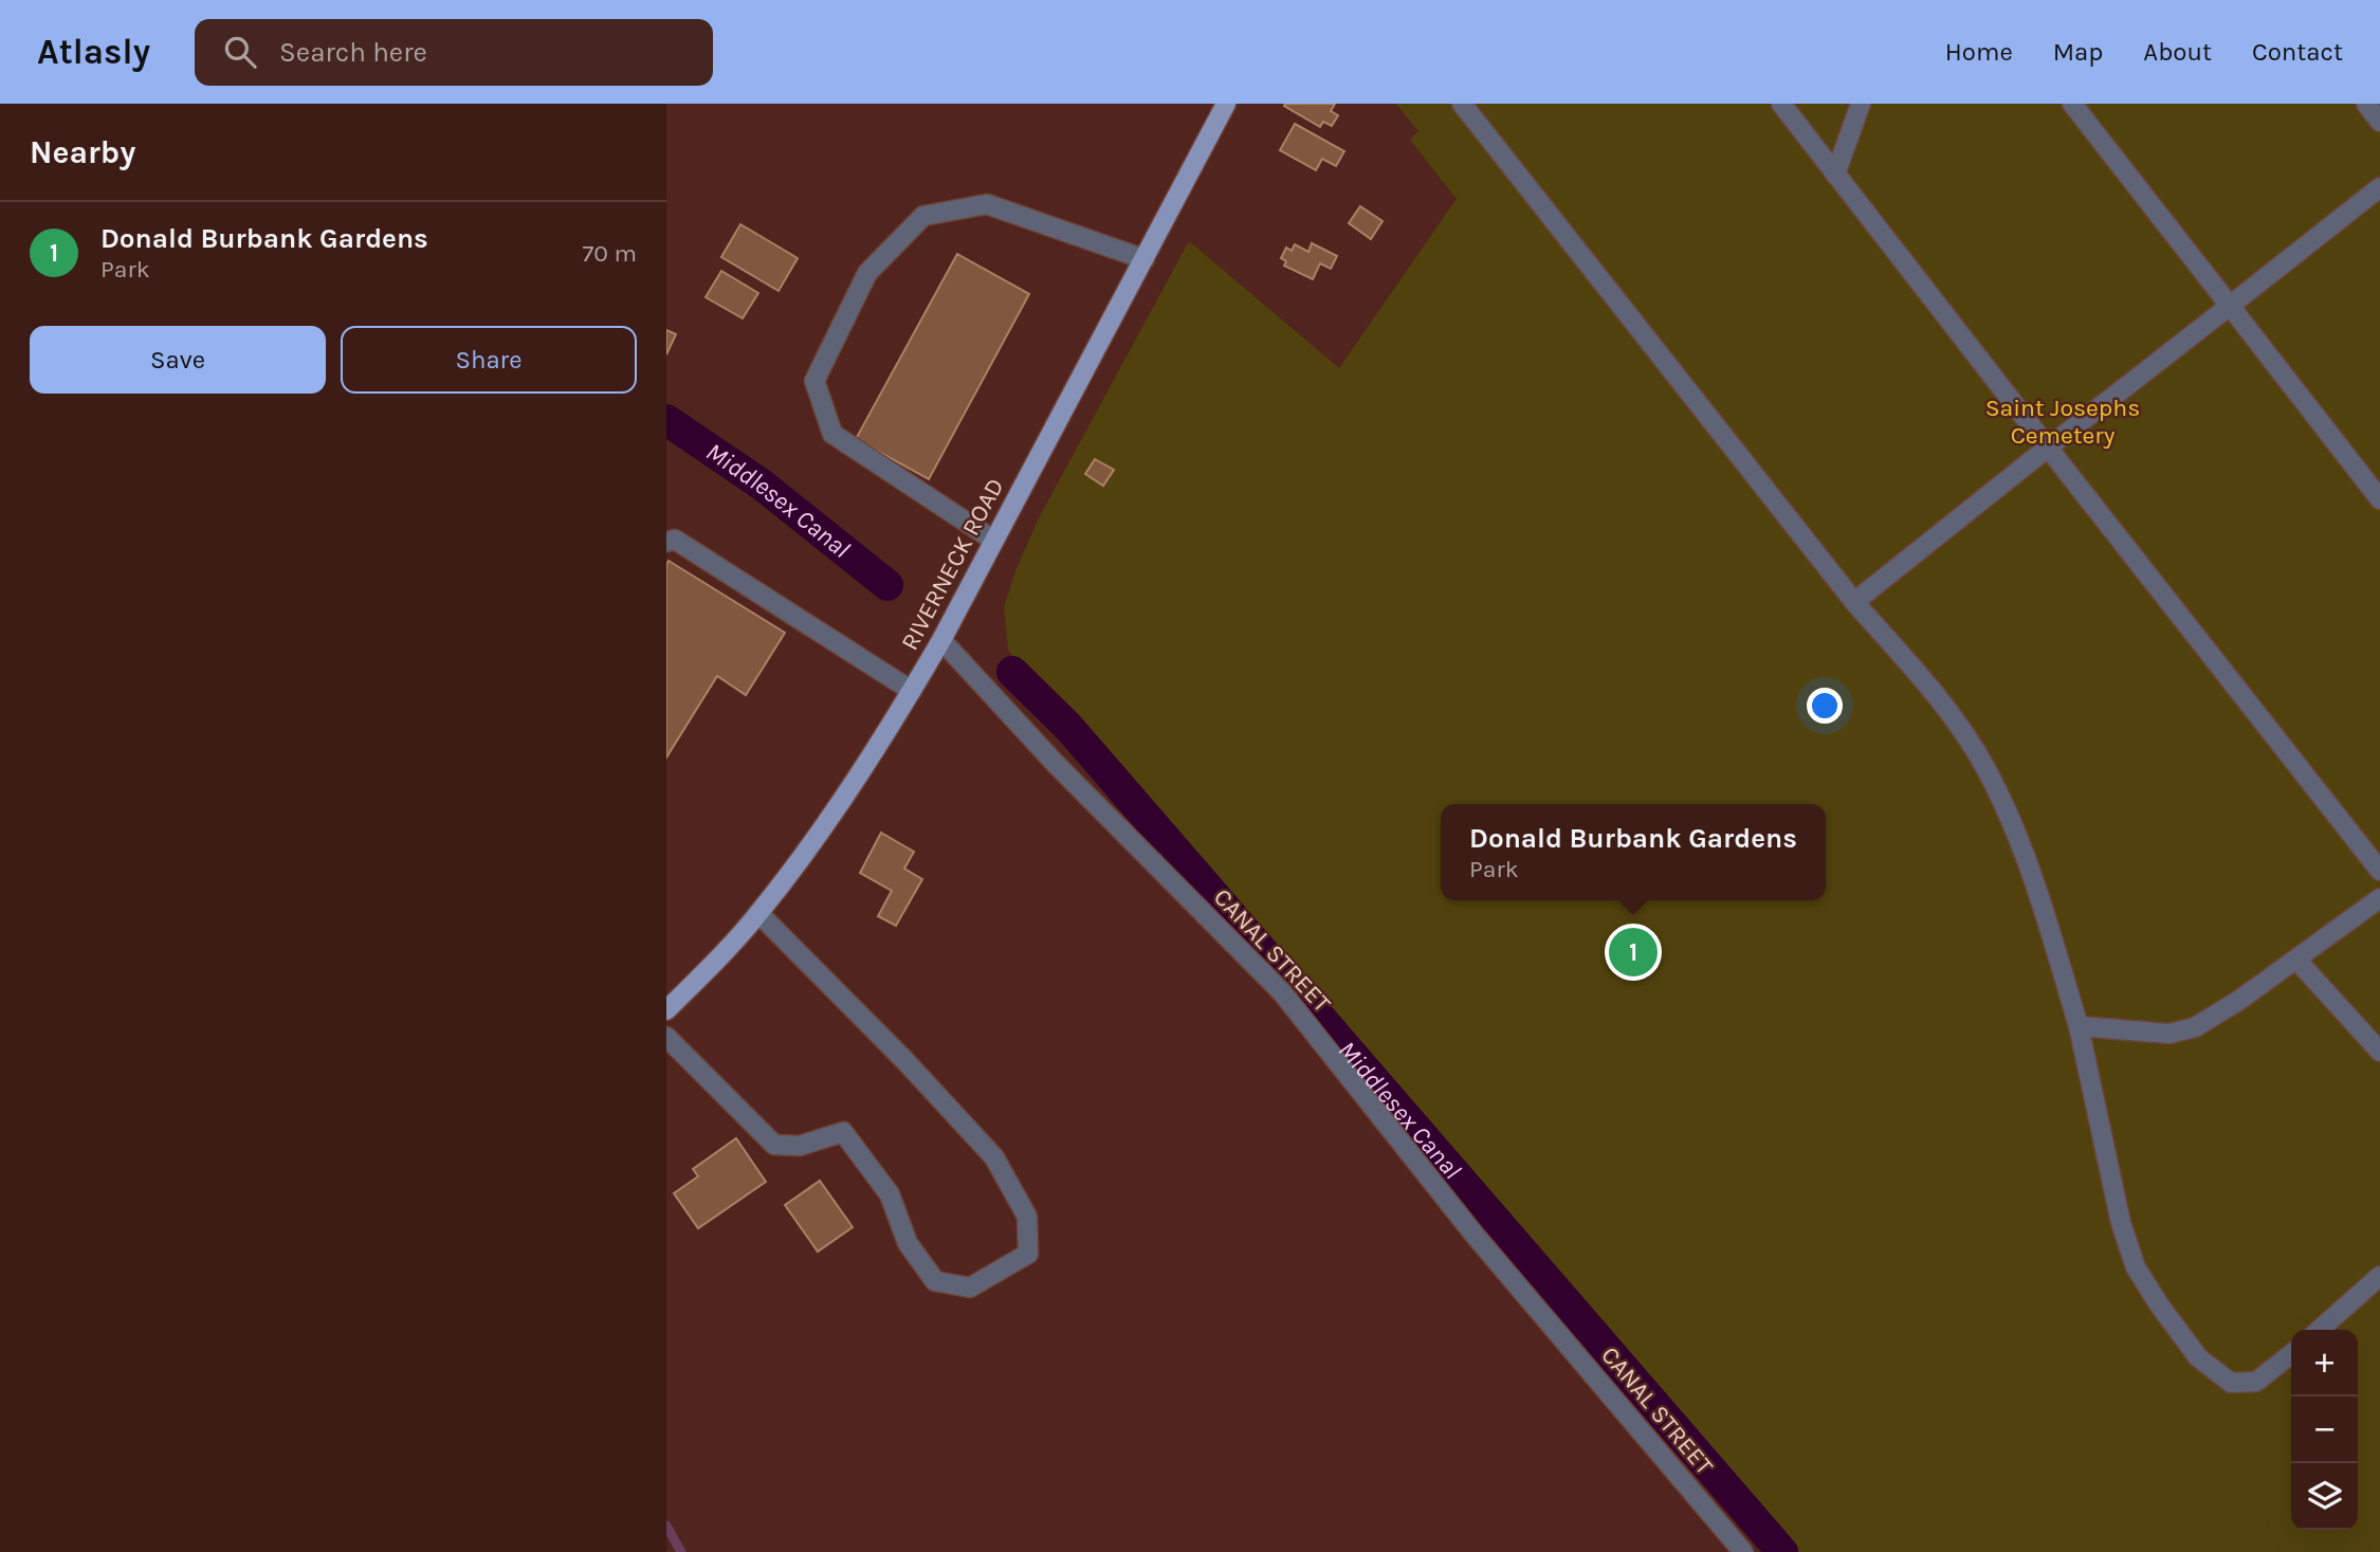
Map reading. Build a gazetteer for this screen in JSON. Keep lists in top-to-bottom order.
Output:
{
  "streets": {
    "main road": ["RIVERNECK ROAD"],
    "street": ["CANAL STREET"]
  },
  "crossings": [
    ["RIVERNECK ROAD", "CANAL STREET"]
  ],
  "water": ["Middlesex Canal"],
  "parks": ["Saint Josephs Cemetery"],
  "page": {
    "header": "Atlasly",
    "search": "Search here",
    "nav": [
      "Home",
      "Map",
      "About",
      "Contact"
    ],
    "heading": "Nearby",
    "list": [
      {
        "mark": "1",
        "name": "Donald Burbank Gardens",
        "note": "Park",
        "value": "70 m"
      }
    ],
    "buttons": ["Save", "Share"],
    "popup": ["Donald Burbank Gardens", "Park"],
    "pins": "1",
    "map_buttons": ["+", "−"]
  }
}
